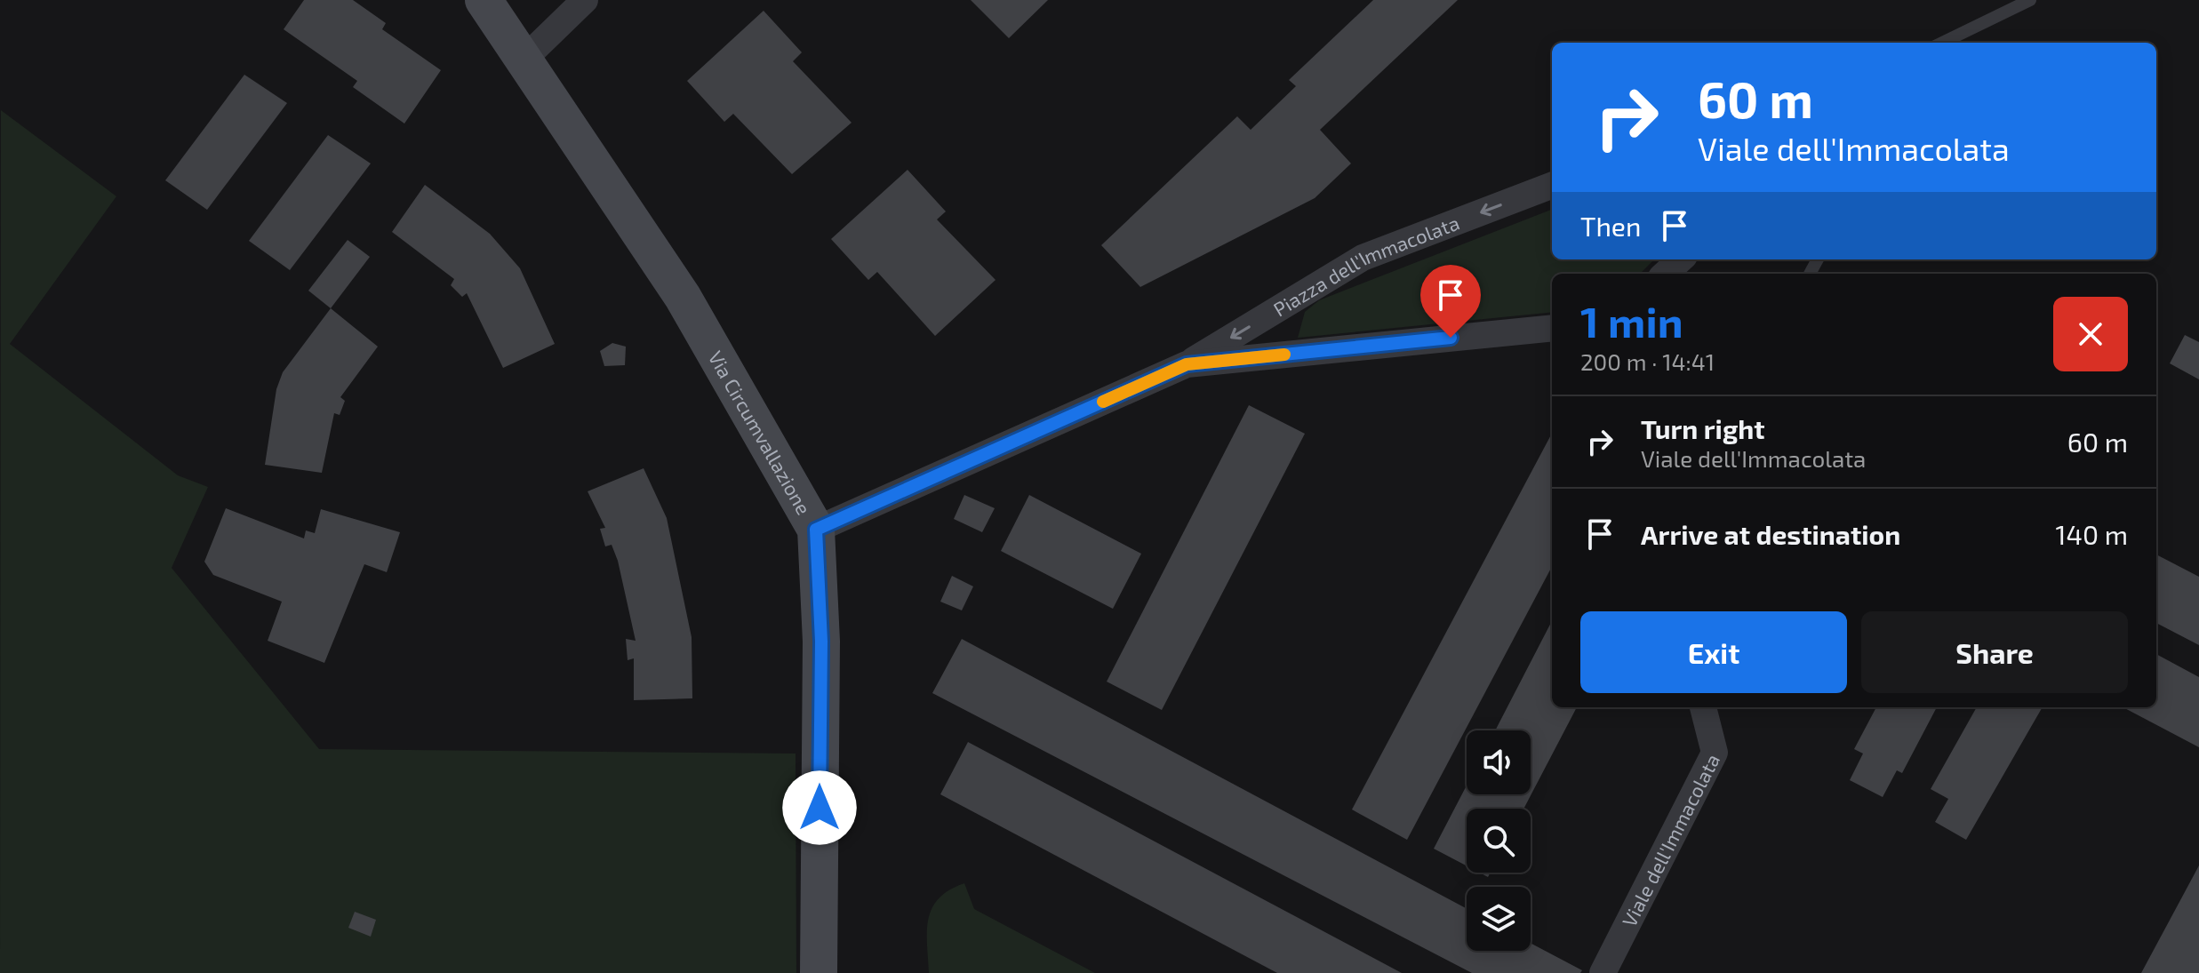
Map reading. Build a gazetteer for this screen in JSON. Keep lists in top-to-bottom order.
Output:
{
  "streets": {
    "street": ["Piazza dell'Immacolata", "Via Circumvallazione", "Viale dell'Immacolata"]
  },
  "page": {
    "turn": ["60 m", "Viale dell'Immacolata"],
    "then": "Then",
    "heading": ["1 min", "200 m · 14:41"],
    "list": [
      {
        "name": "Turn right",
        "note": "Viale dell'Immacolata",
        "value": "60 m"
      },
      {
        "name": "Arrive at destination",
        "value": "140 m"
      }
    ],
    "buttons": ["Exit", "Share"]
  }
}
